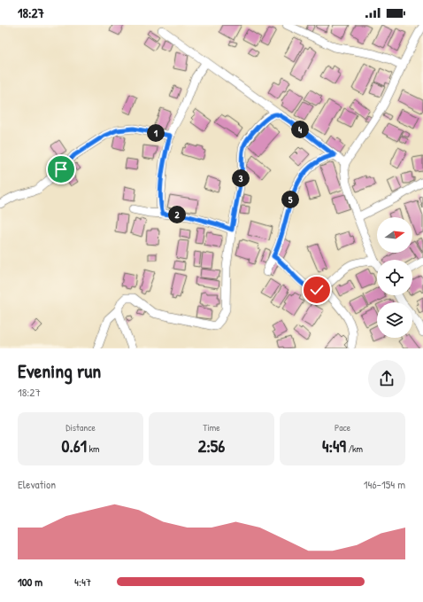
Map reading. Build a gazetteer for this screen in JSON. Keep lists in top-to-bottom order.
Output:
{
  "north": "right",
  "page": {
    "status": "18:27",
    "pins": [
      "4",
      "1",
      "3",
      "5",
      "2"
    ],
    "heading": ["Evening run", "18:27"],
    "stats": [
      ["Distance", "0.61 km"],
      ["Time", "2:56"],
      ["Pace", "4:49 /km"]
    ],
    "chart": ["Elevation", "146–154 m"],
    "list": [
      {
        "name": "100 m",
        "note": "4:47"
      }
    ]
  }
}
